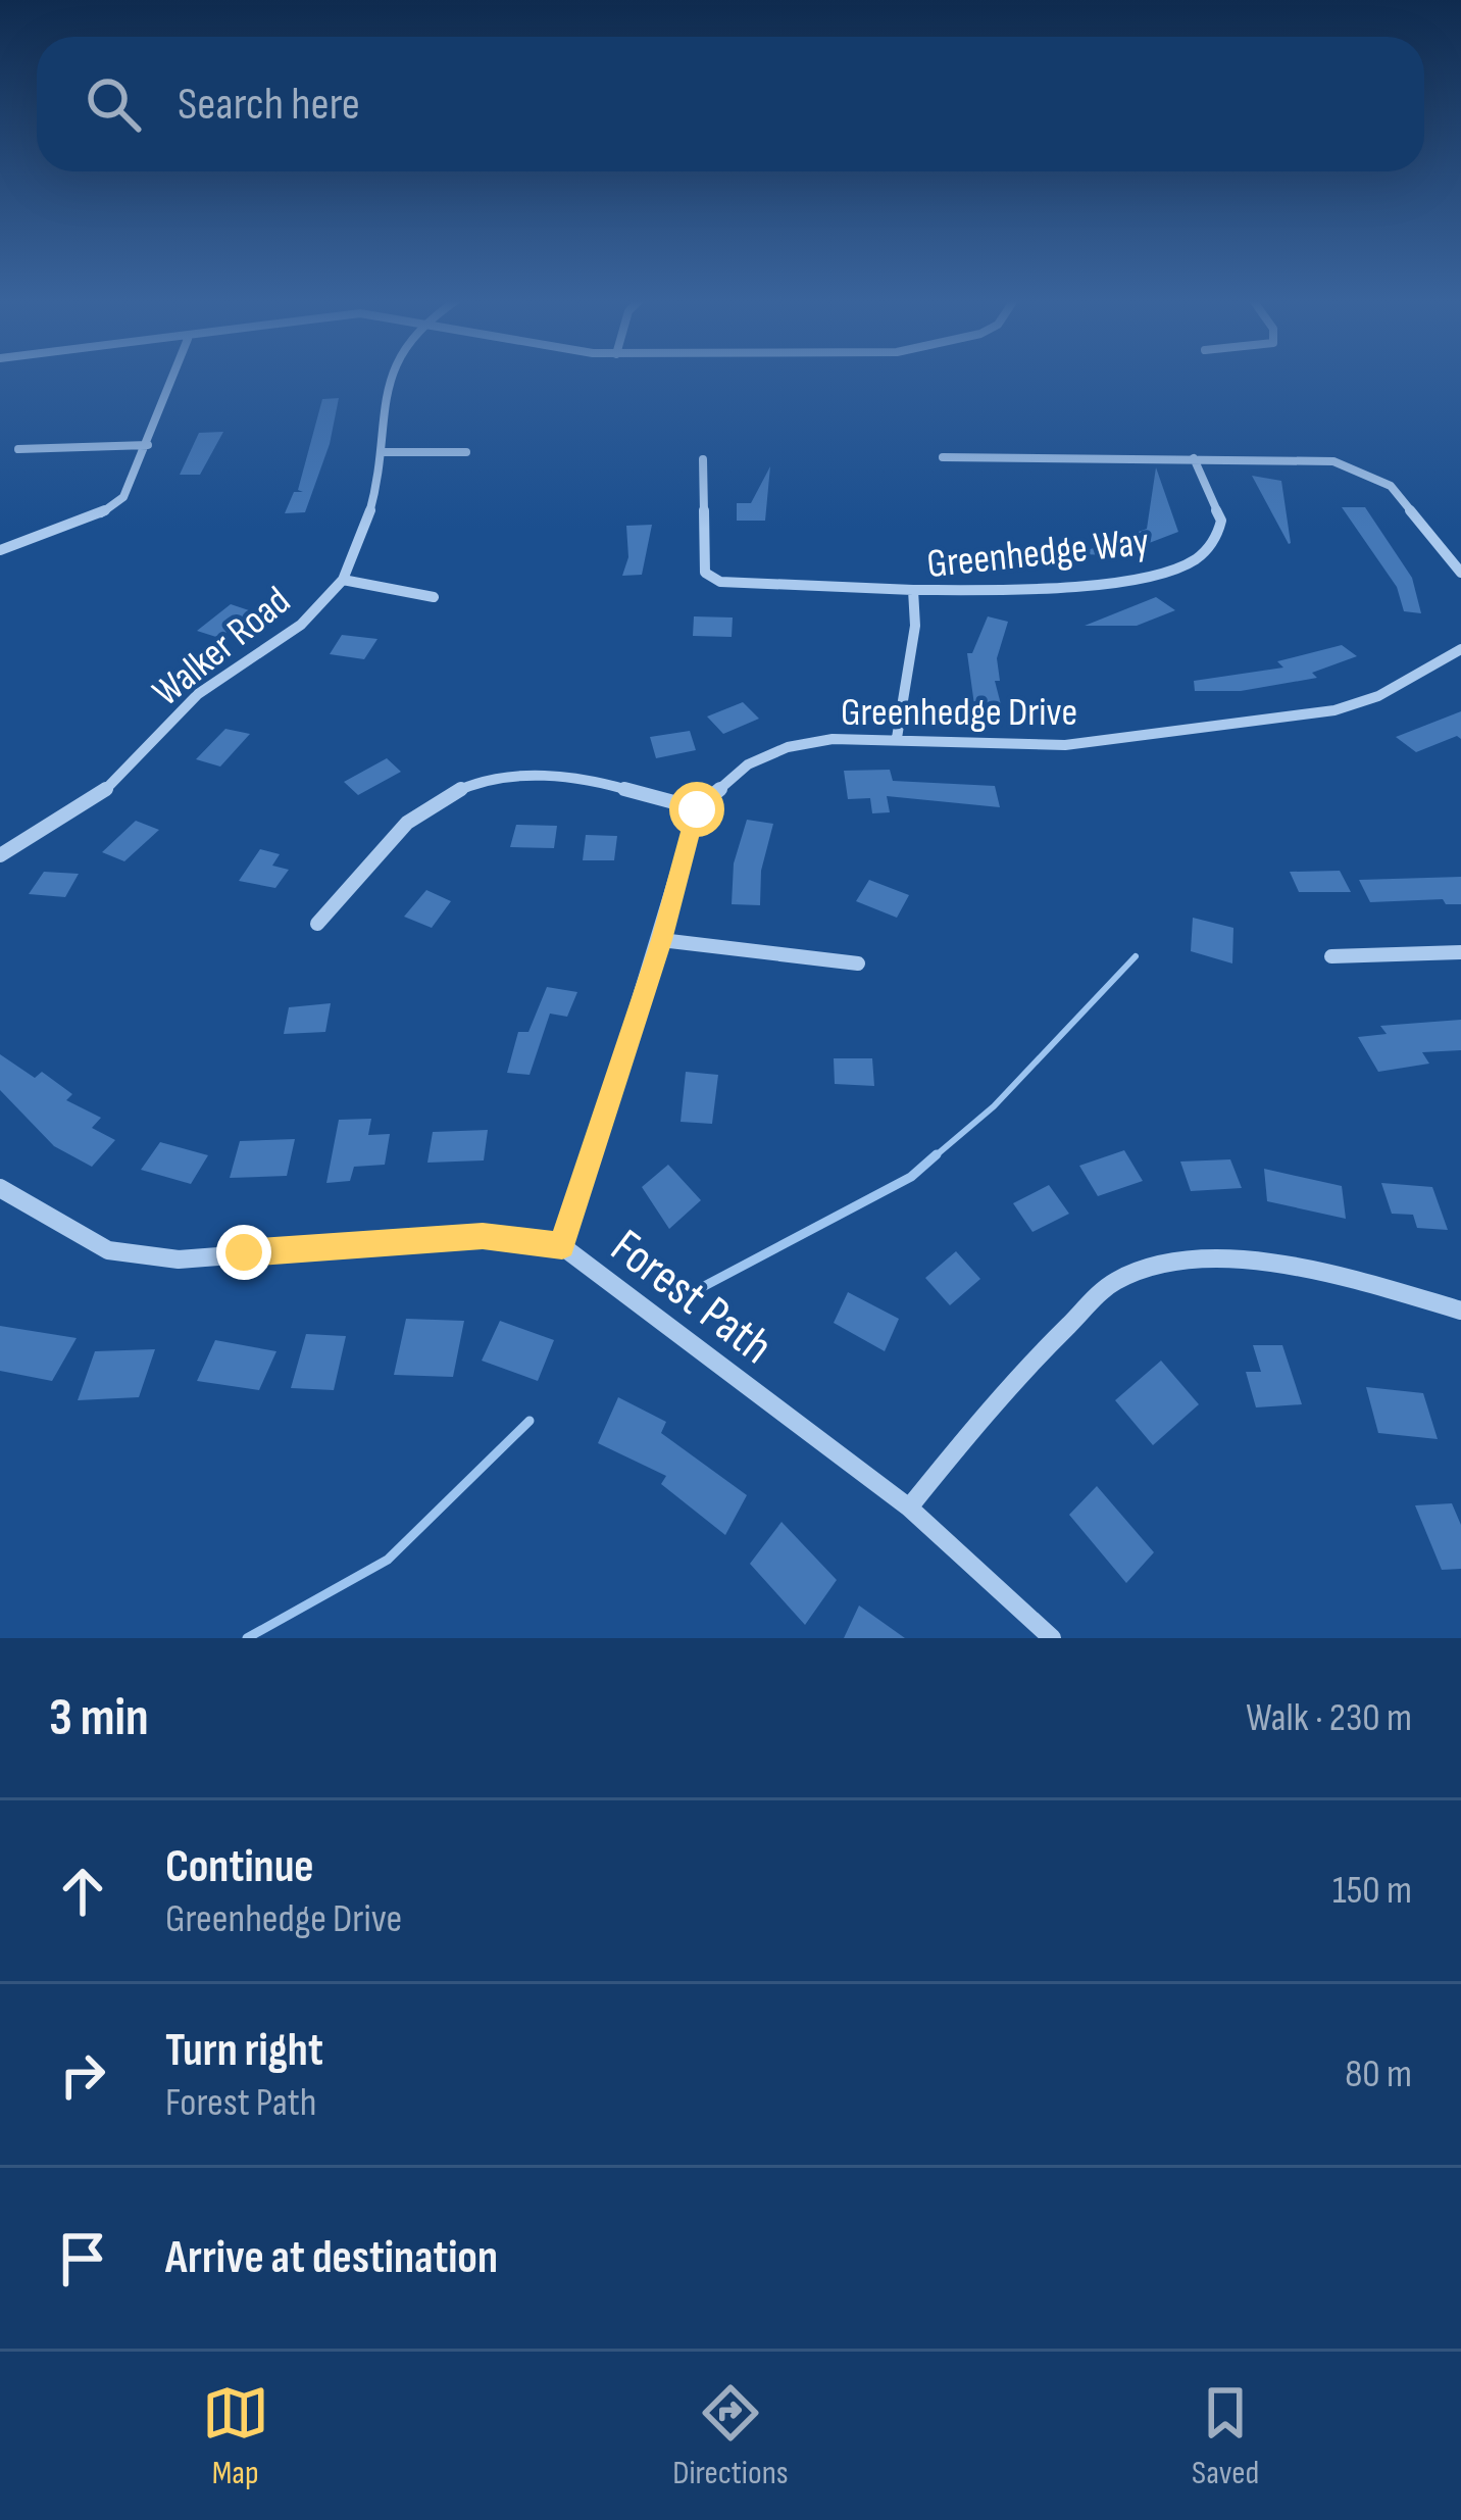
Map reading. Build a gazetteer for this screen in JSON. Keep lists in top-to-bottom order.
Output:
{
  "streets": {
    "street": [
      "Greenhedge Way",
      "Walker Road",
      "Greenhedge Drive",
      "Forest Path"
    ]
  },
  "crossings": [
    ["Greenhedge Way", "Greenhedge Drive"]
  ],
  "page": {
    "search": "Search here",
    "heading": ["3 min", "Walk · 230 m"],
    "list": [
      ["Continue", "Greenhedge Drive", "150 m"],
      ["Turn right", "Forest Path", "80 m"],
      "Arrive at destination"
    ],
    "nav": ["Map", "Directions", "Saved"]
  }
}
